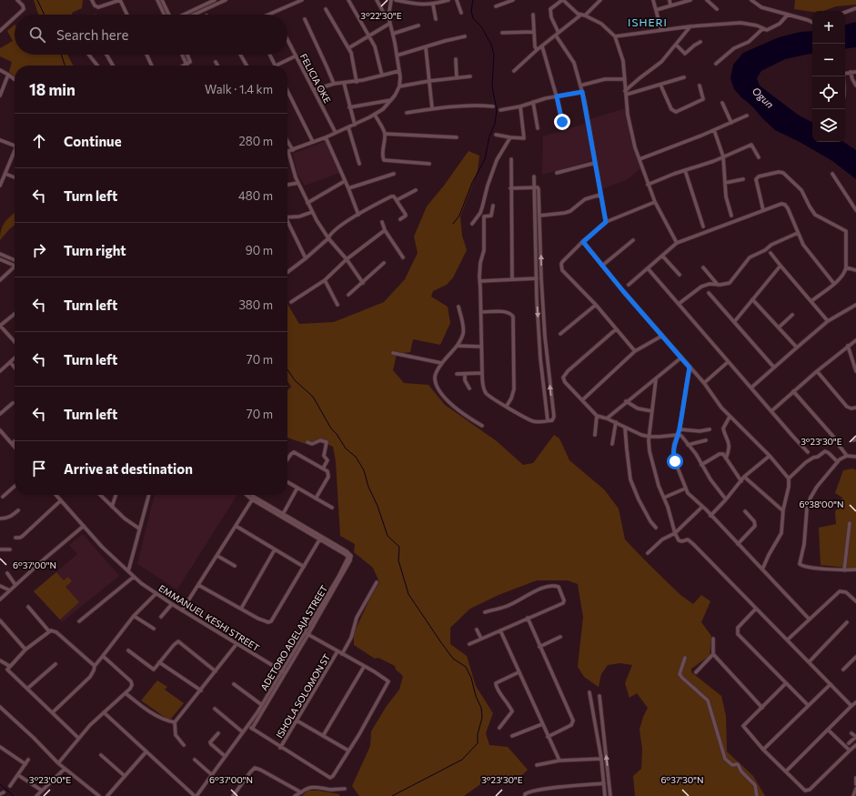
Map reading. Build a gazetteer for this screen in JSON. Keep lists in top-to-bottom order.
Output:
{
  "streets": {
    "street": [
      "FELICIA OKE",
      "EMMANUEL KESHI STREET",
      "ADETORO ADELAJA STREET",
      "ISHOLA SOLOMON ST"
    ]
  },
  "crossings": [
    ["EMMANUEL KESHI STREET", "ADETORO ADELAJA STREET"]
  ],
  "districts": ["ISHERI"],
  "water": ["Ogun"],
  "page": {
    "map_buttons": ["+", "−"],
    "search": "Search here",
    "heading": ["18 min", "Walk · 1.4 km"],
    "list": [
      ["Continue", "280 m"],
      ["Turn left", "480 m"],
      ["Turn right", "90 m"],
      ["Turn left", "380 m"],
      ["Turn left", "70 m"],
      ["Turn left", "70 m"],
      "Arrive at destination"
    ]
  },
  "coordinates": [
    "3°22'30\"E",
    "3°23'30\"E",
    "6°38'00\"N",
    "6°37'00\"N",
    "3°23'00\"E",
    "6°37'30\"N"
  ]
}
